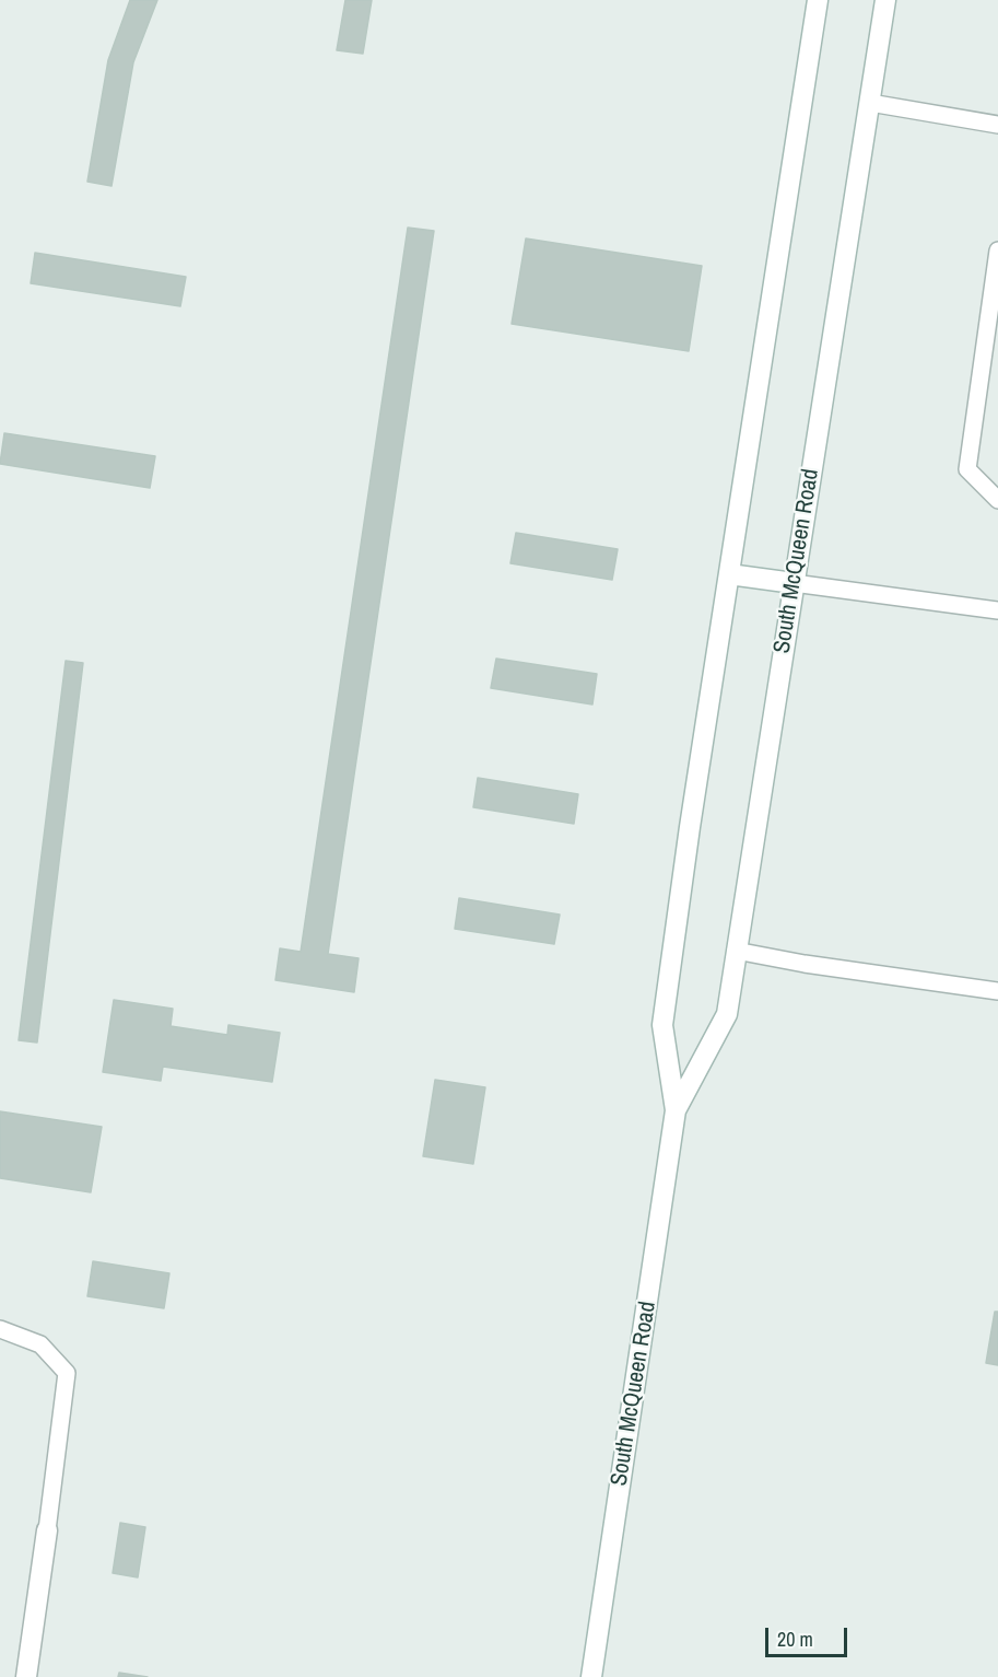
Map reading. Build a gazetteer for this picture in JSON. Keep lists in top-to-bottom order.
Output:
{
  "streets": {
    "main road": ["South McQueen Road"]
  },
  "scale_bar": "20 m"
}
